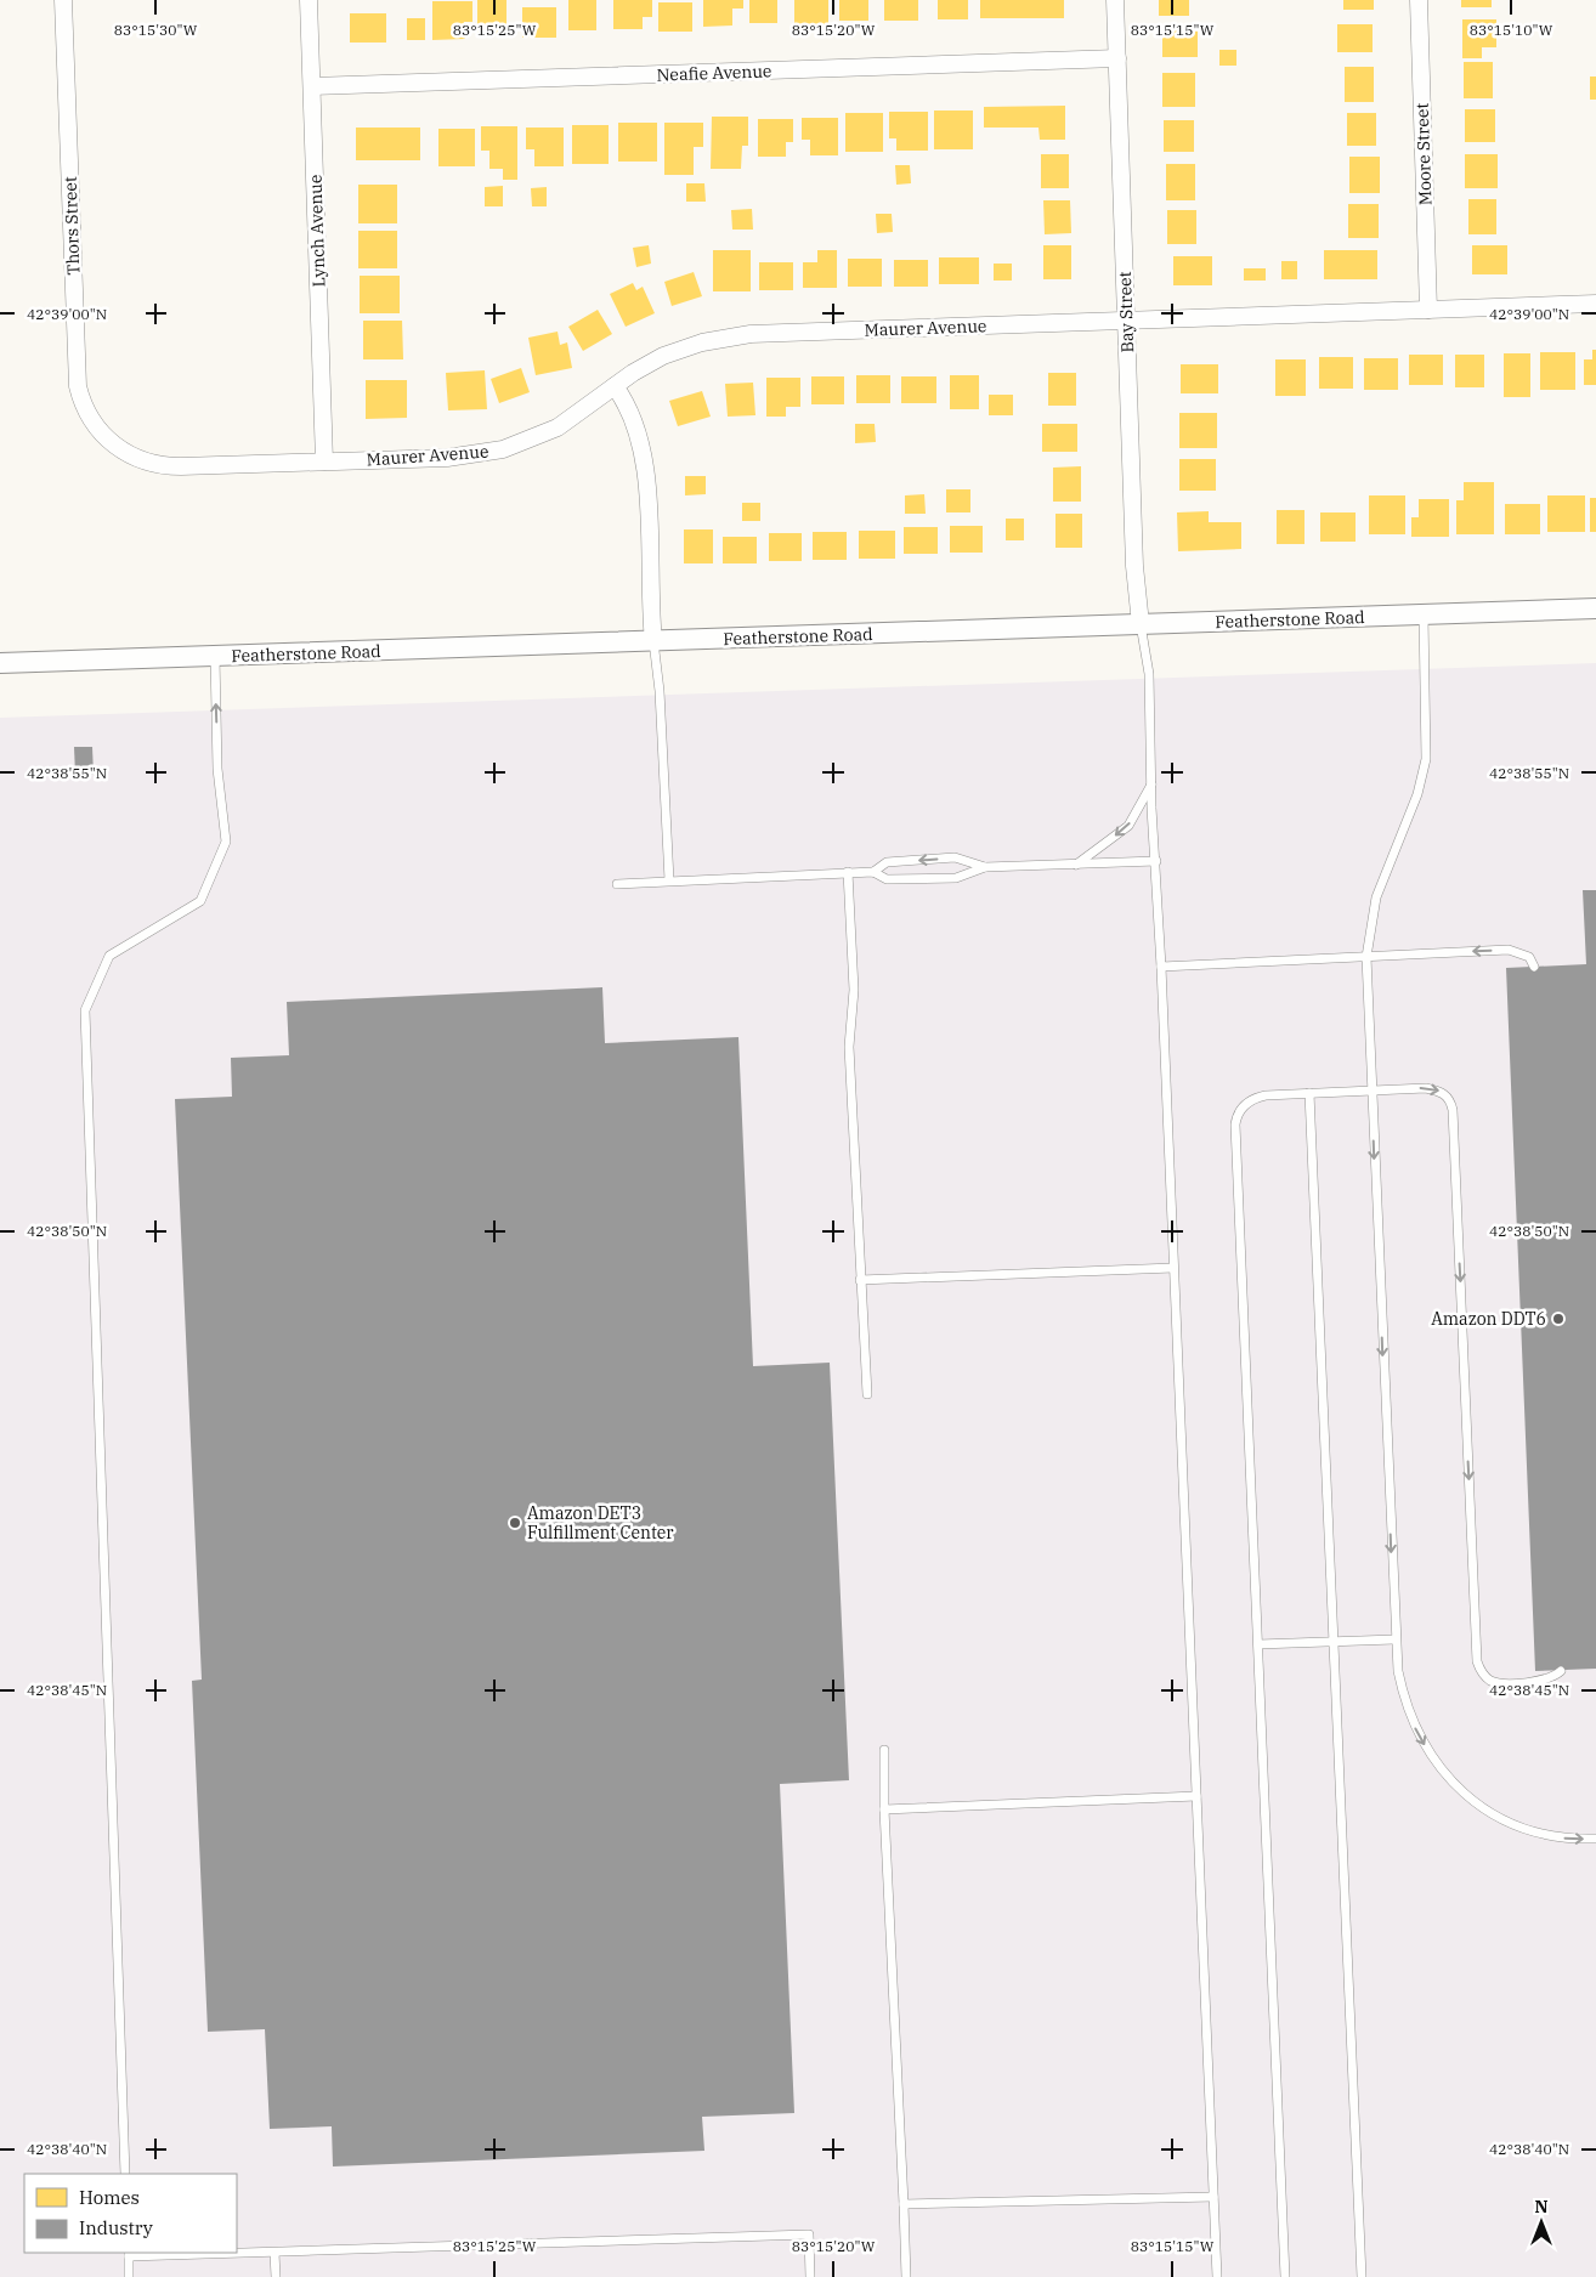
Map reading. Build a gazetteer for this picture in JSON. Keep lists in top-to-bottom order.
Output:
{
  "streets": {
    "street": [
      "Neafie Avenue",
      "Moore Street",
      "Thors Street",
      "Lynch Avenue",
      "Bay Street",
      "Maurer Avenue",
      "Featherstone Road"
    ]
  },
  "crossings": [
    ["Neafie Avenue", "Lynch Avenue"],
    ["Neafie Avenue", "Bay Street"],
    ["Moore Street", "Maurer Avenue"],
    ["Thors Street", "Maurer Avenue"],
    ["Lynch Avenue", "Maurer Avenue"],
    ["Bay Street", "Maurer Avenue"],
    ["Bay Street", "Featherstone Road"]
  ],
  "places": ["Amazon DDT6", "Amazon DET3 Fulfillment Center"],
  "legend": ["Homes", "Industry"],
  "north": "top",
  "coordinates": [
    "83°15'30\"W",
    "83°15'25\"W",
    "83°15'20\"W",
    "83°15'15\"W",
    "83°15'10\"W",
    "42°39'00\"N",
    "42°38'55\"N",
    "42°38'50\"N",
    "42°38'45\"N",
    "42°38'40\"N"
  ]
}
